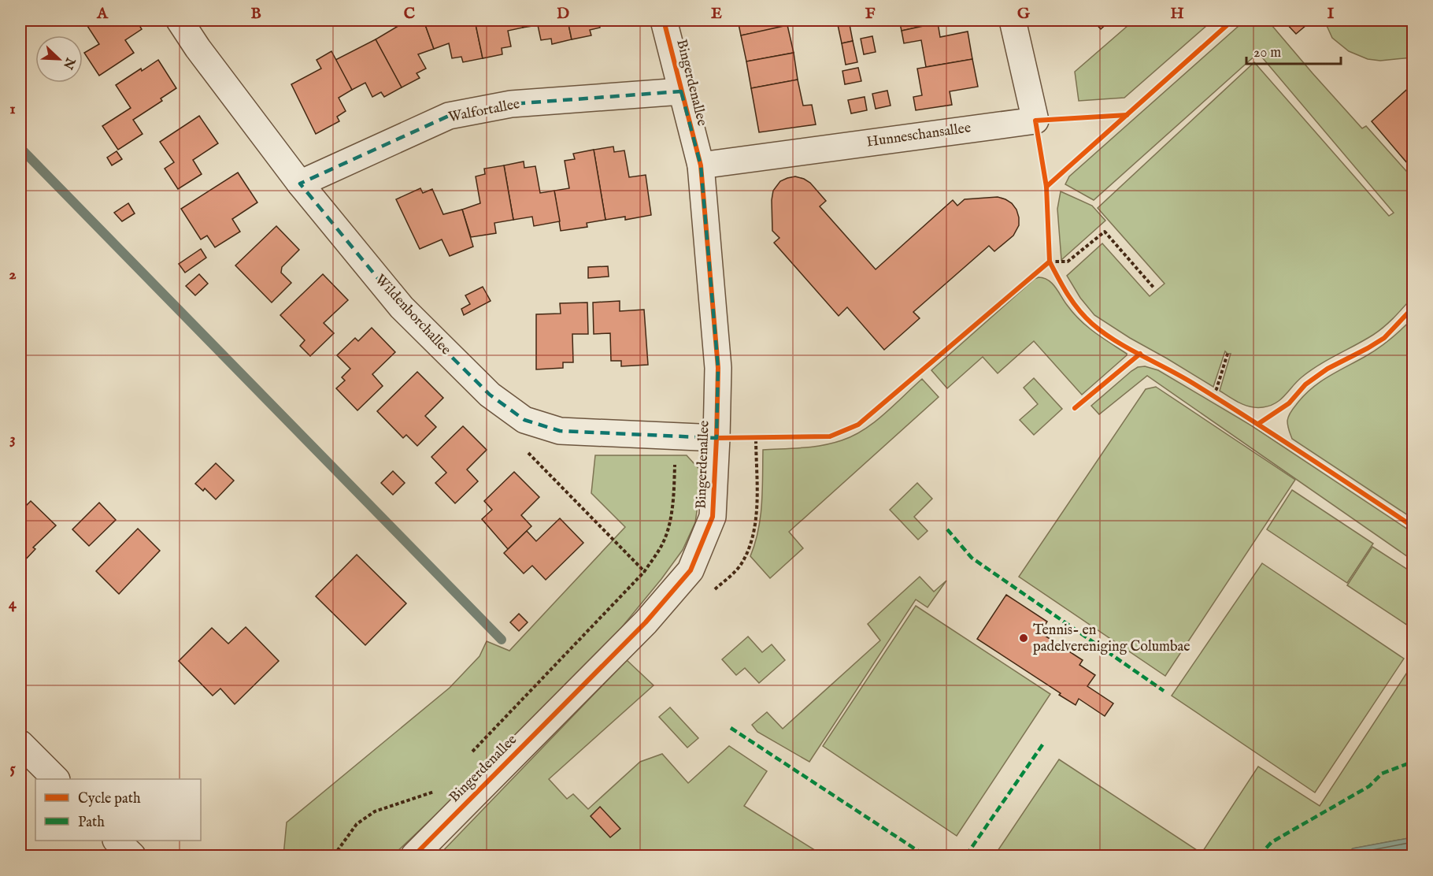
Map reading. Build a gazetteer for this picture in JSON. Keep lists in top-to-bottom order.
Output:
{
  "streets": {
    "street": [
      "Bingerdenallee",
      "Walfortallee",
      "Hunneschansallee",
      "Wildenborchallee"
    ]
  },
  "crossings": [
    ["Bingerdenallee", "Walfortallee"],
    ["Bingerdenallee", "Hunneschansallee"],
    ["Bingerdenallee", "Wildenborchallee"],
    ["Walfortallee", "Wildenborchallee"]
  ],
  "places": ["Tennis- en padelvereniging Columbae"],
  "legend": ["Cycle path", "Path"],
  "scale_bar": "20 m",
  "north": "bottom right",
  "grid": {
    "columns": [
      "A",
      "B",
      "C",
      "D",
      "E",
      "F",
      "G",
      "H",
      "I"
    ],
    "rows": [
      "1",
      "2",
      "3",
      "4",
      "5"
    ]
  }
}
